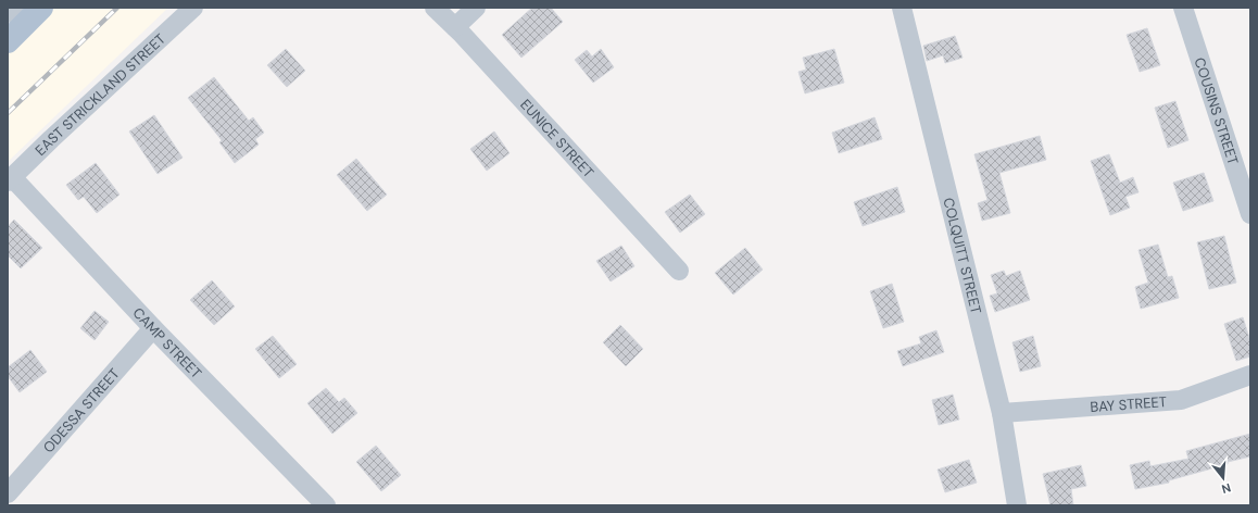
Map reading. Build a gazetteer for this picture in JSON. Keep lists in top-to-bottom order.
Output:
{
  "streets": {
    "street": [
      "EAST STRICKLAND STREET",
      "COUSINS STREET",
      "EUNICE STREET",
      "COLQUITT STREET",
      "CAMP STREET",
      "BAY STREET",
      "ODESSA STREET"
    ]
  },
  "crossings": [
    ["EAST STRICKLAND STREET", "CAMP STREET"],
    ["COLQUITT STREET", "BAY STREET"],
    ["CAMP STREET", "ODESSA STREET"]
  ],
  "north": "bottom"
}
